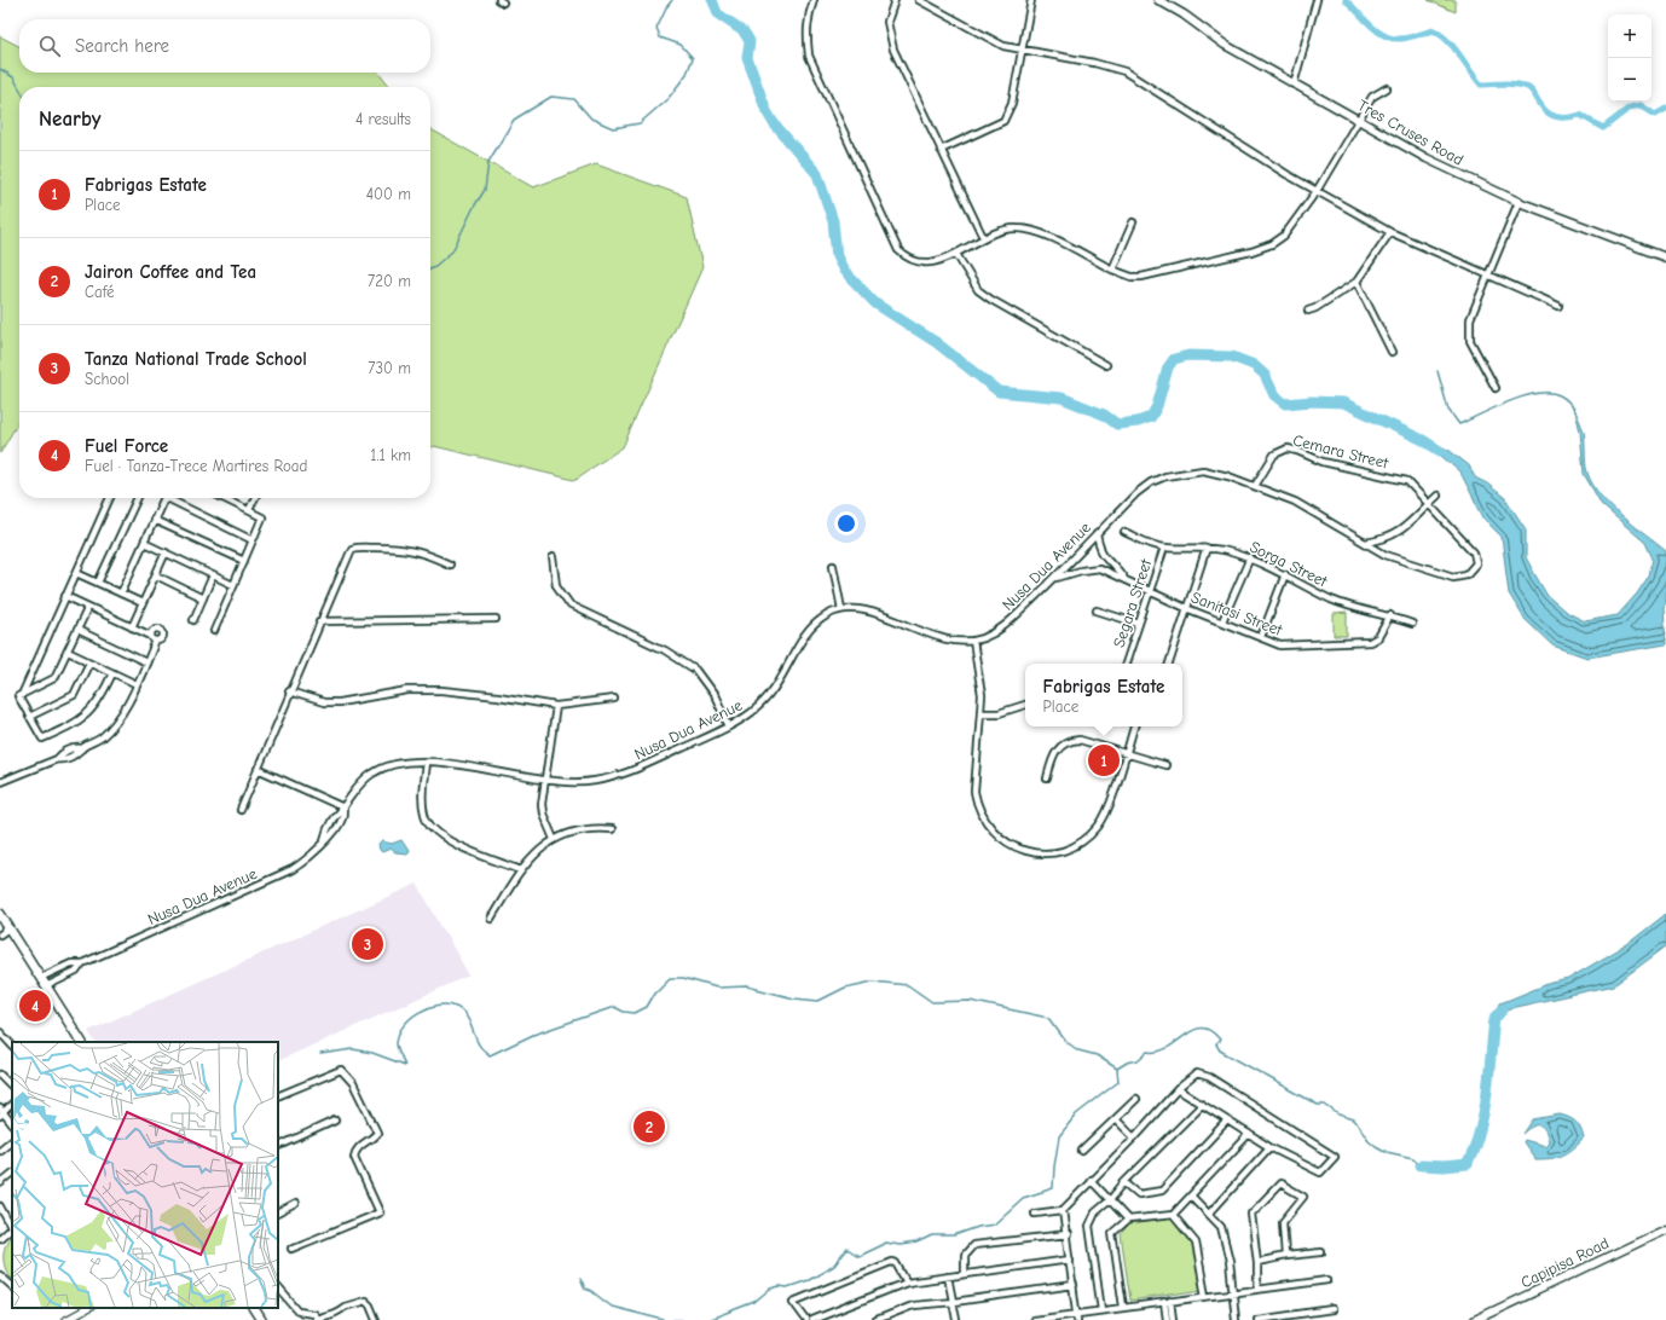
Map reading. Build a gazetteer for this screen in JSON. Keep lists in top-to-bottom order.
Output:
{
  "streets": {
    "main road": ["Tres Cruses Road", "Capipisa Road"],
    "street": [
      "Cemara Street",
      "Sorga Street",
      "Nusa Dua Avenue",
      "Segara Street",
      "Sanitasi Street"
    ]
  },
  "crossings": [
    ["Cemara Street", "Nusa Dua Avenue"],
    ["Sorga Street", "Segara Street"],
    ["Sorga Street", "Sanitasi Street"],
    ["Nusa Dua Avenue", "Sanitasi Street"],
    ["Segara Street", "Sanitasi Street"]
  ],
  "page": {
    "map_buttons": ["+", "−"],
    "search": "Search here",
    "heading": ["Nearby", "4 results"],
    "list": [
      {
        "mark": "1",
        "name": "Fabrigas Estate",
        "note": "Place",
        "value": "400 m"
      },
      {
        "mark": "2",
        "name": "Jairon Coffee and Tea",
        "note": "Café",
        "value": "720 m"
      },
      {
        "mark": "3",
        "name": "Tanza National Trade School",
        "note": "School",
        "value": "730 m"
      },
      {
        "mark": "4",
        "name": "Fuel Force",
        "note": "Fuel · Tanza-Trece Martires Road",
        "value": "1.1 km"
      }
    ],
    "popup": ["Fabrigas Estate", "Place"],
    "pins": [
      "1",
      "3",
      "4",
      "2"
    ]
  }
}
